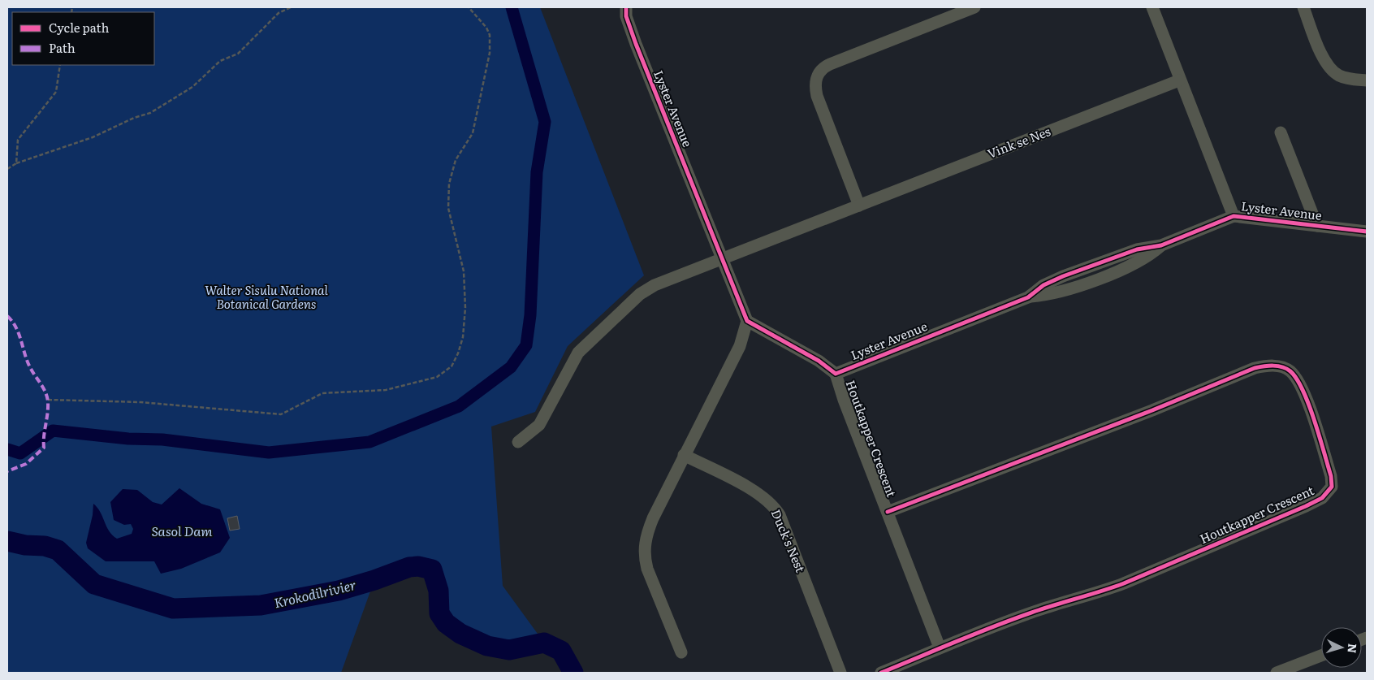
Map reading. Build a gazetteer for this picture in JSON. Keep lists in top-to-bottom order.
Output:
{
  "streets": {
    "street": [
      "Lyster Avenue",
      "Vink se Nes",
      "Houtkapper Crescent",
      "Duck's Nest"
    ]
  },
  "crossings": [
    ["Lyster Avenue", "Vink se Nes"],
    ["Lyster Avenue", "Houtkapper Crescent"]
  ],
  "water": ["Sasol Dam", "Krokodilrivier"],
  "parks": ["Walter Sisulu National Botanical Gardens"],
  "legend": ["Cycle path", "Path"],
  "north": "right"
}
